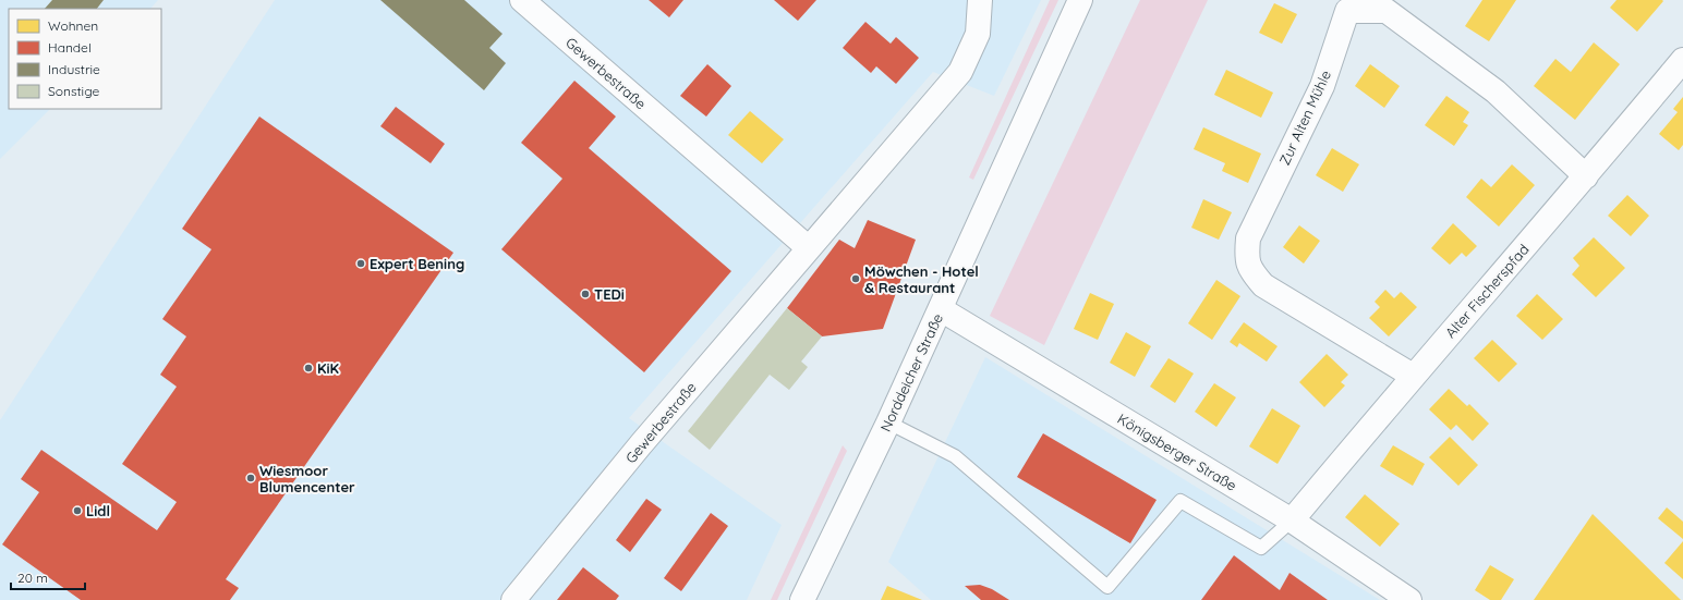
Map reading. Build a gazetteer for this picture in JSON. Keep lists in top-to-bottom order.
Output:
{
  "streets": {
    "street": [
      "Gewerbestraße",
      "Zur Alten Mühle",
      "Alter Fischerspfad",
      "Norddeicher Straße",
      "Königsberger Straße"
    ]
  },
  "crossings": [
    ["Zur Alten Mühle", "Alter Fischerspfad"],
    ["Alter Fischerspfad", "Königsberger Straße"],
    ["Norddeicher Straße", "Königsberger Straße"]
  ],
  "places": [
    "Expert Bening",
    "Möwchen - Hotel & Restaurant",
    "TEDi",
    "KiK",
    "Wiesmoor Blumencenter",
    "Lidl"
  ],
  "legend": [
    "Wohnen",
    "Handel",
    "Industrie",
    "Sonstige"
  ],
  "scale_bar": "20 m"
}
